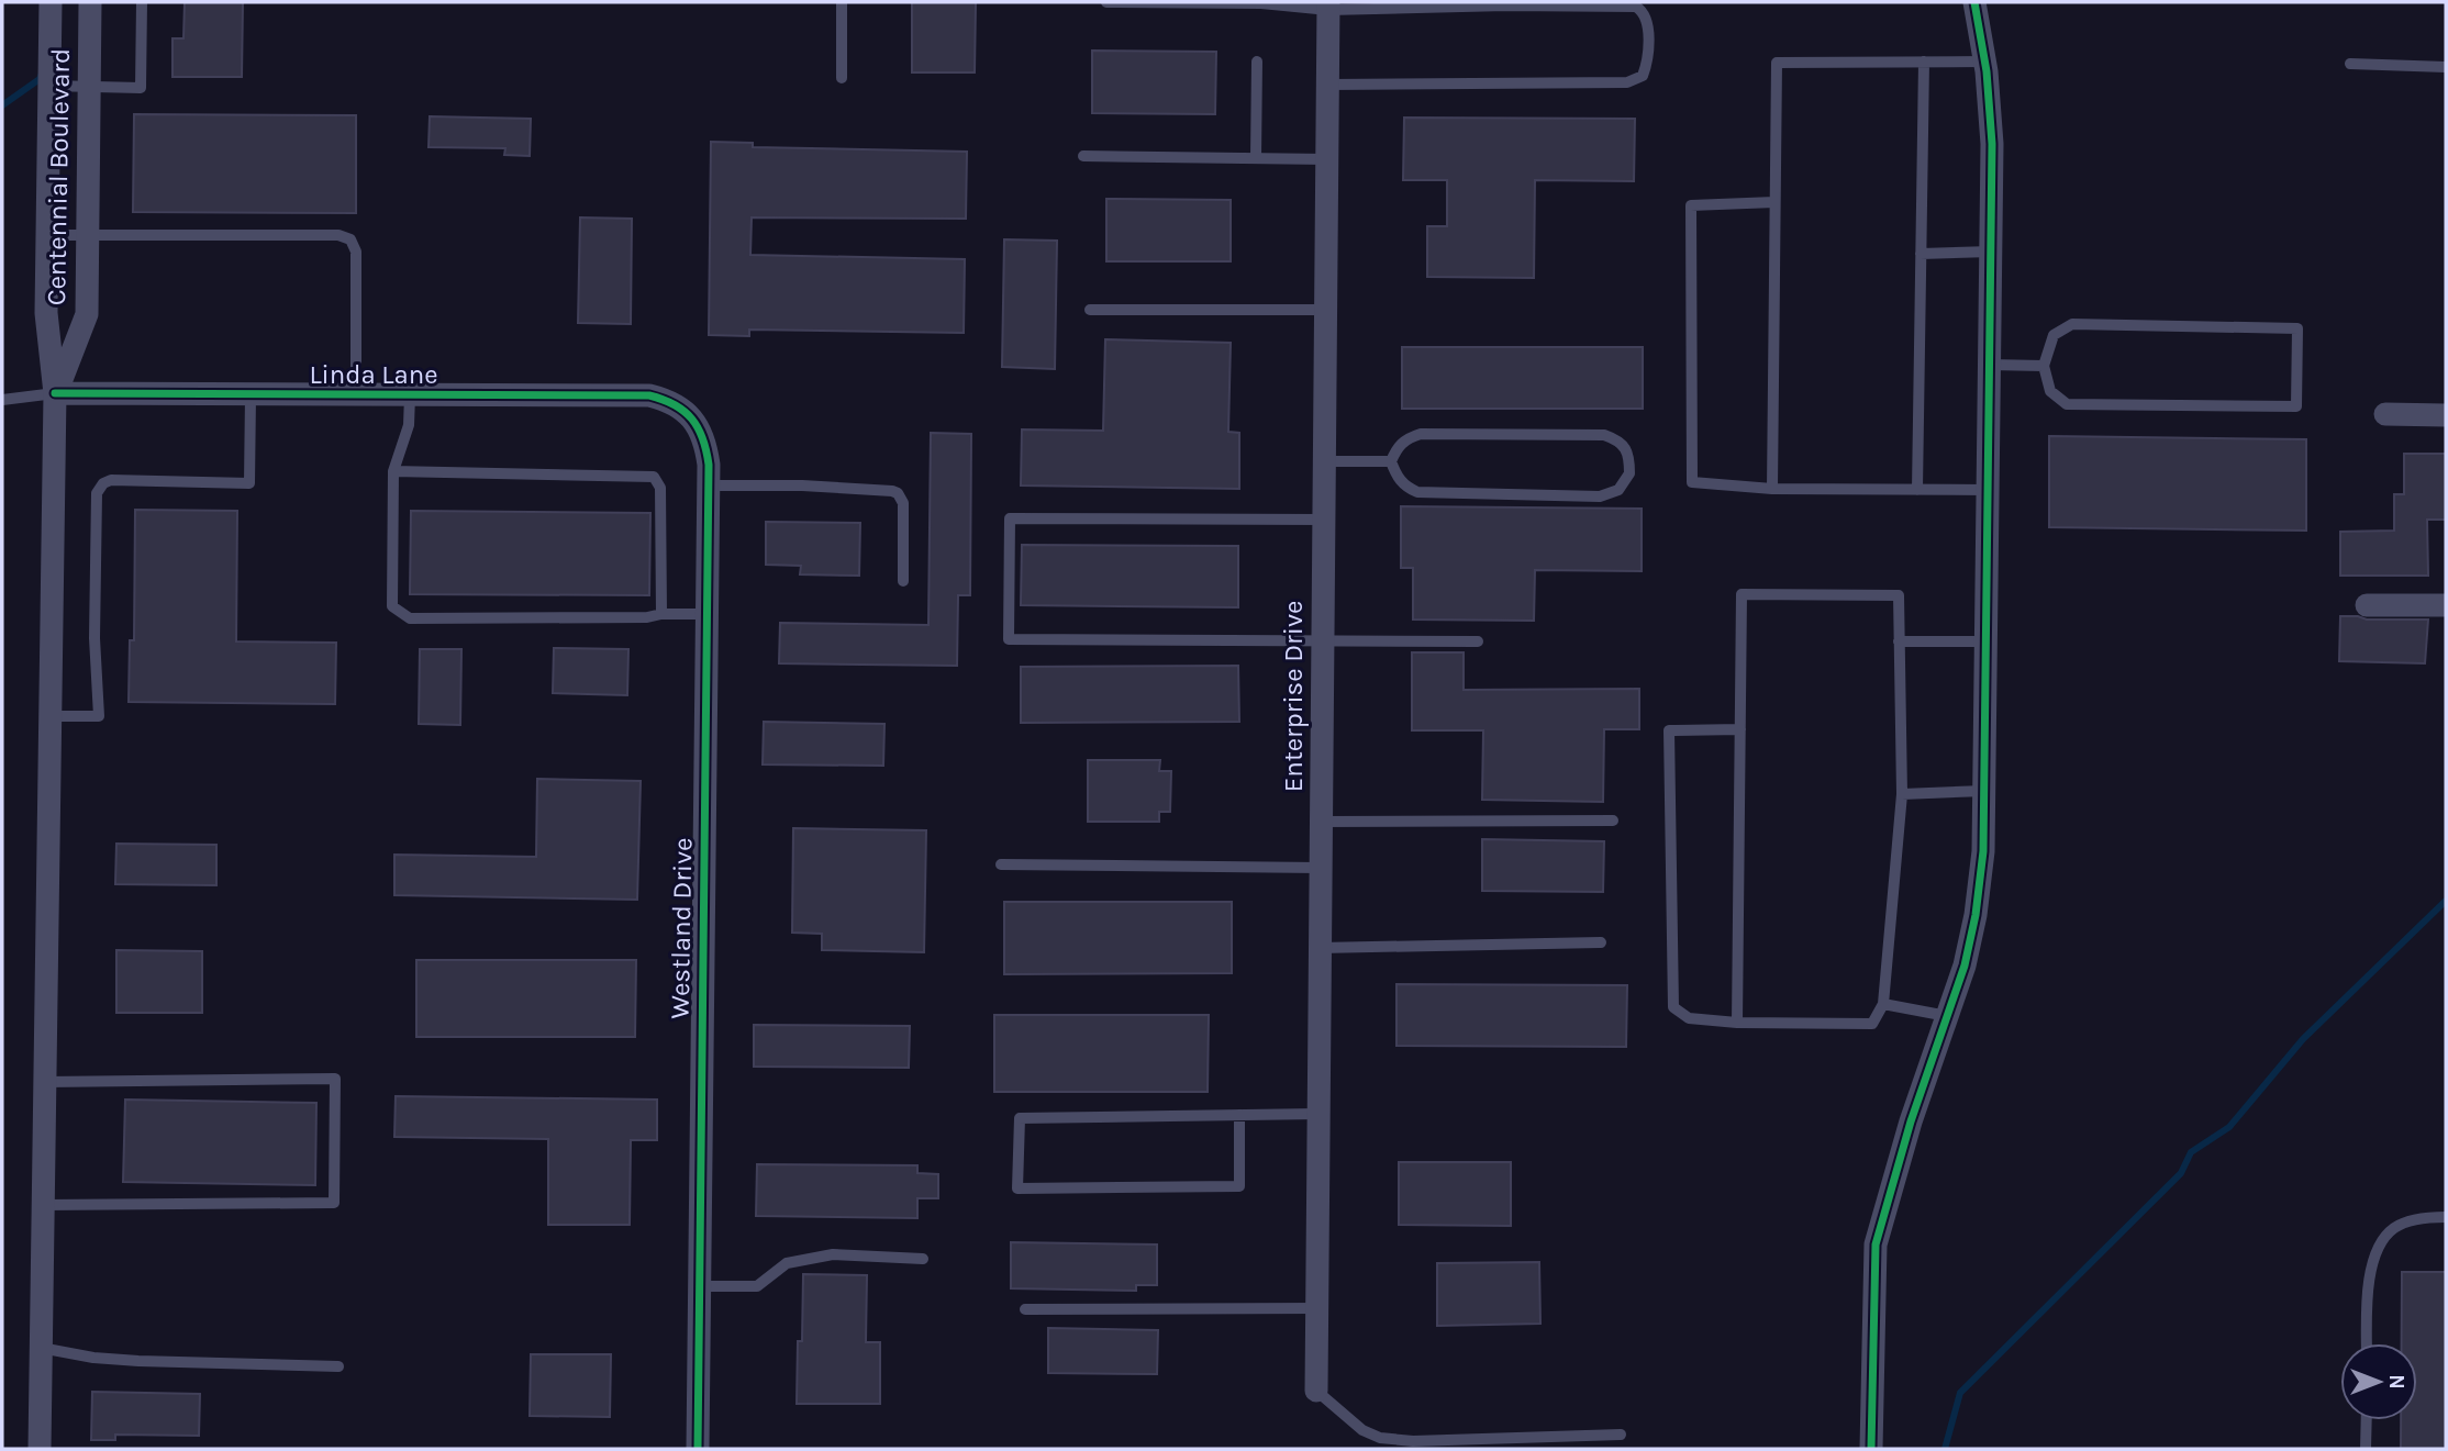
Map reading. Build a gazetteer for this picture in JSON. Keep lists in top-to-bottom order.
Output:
{
  "streets": {
    "street": [
      "Centennial Boulevard",
      "Linda Lane",
      "Enterprise Drive",
      "Westland Drive"
    ]
  },
  "crossings": [
    ["Centennial Boulevard", "Linda Lane"],
    ["Linda Lane", "Westland Drive"]
  ],
  "north": "right"
}
